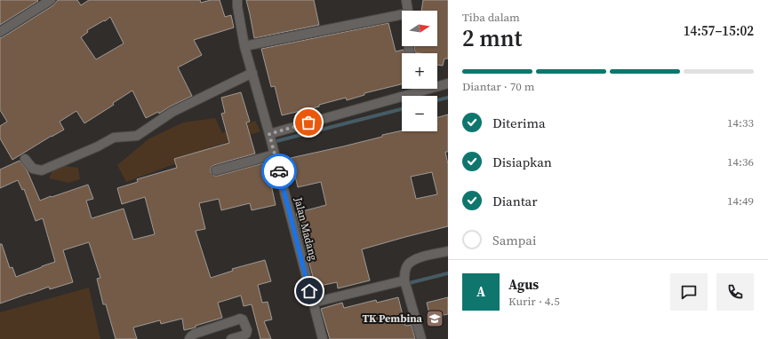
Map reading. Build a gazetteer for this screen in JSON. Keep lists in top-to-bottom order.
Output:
{
  "streets": {
    "street": ["Jalan Madang"]
  },
  "places": {
    "school or university": ["TK Pembina"]
  },
  "north": "right",
  "page": {
    "heading": ["2 mnt", "Tiba dalam", "14:57–15:02"],
    "panel": ["Agus", "Kurir · 4.5"],
    "map_buttons": ["+", "−"],
    "bar": "Diantar · 70 m",
    "list": [
      ["Diterima", "14:33"],
      ["Disiapkan", "14:36"],
      ["Diantar", "14:49"],
      "Sampai"
    ],
    "round": "A"
  }
}
